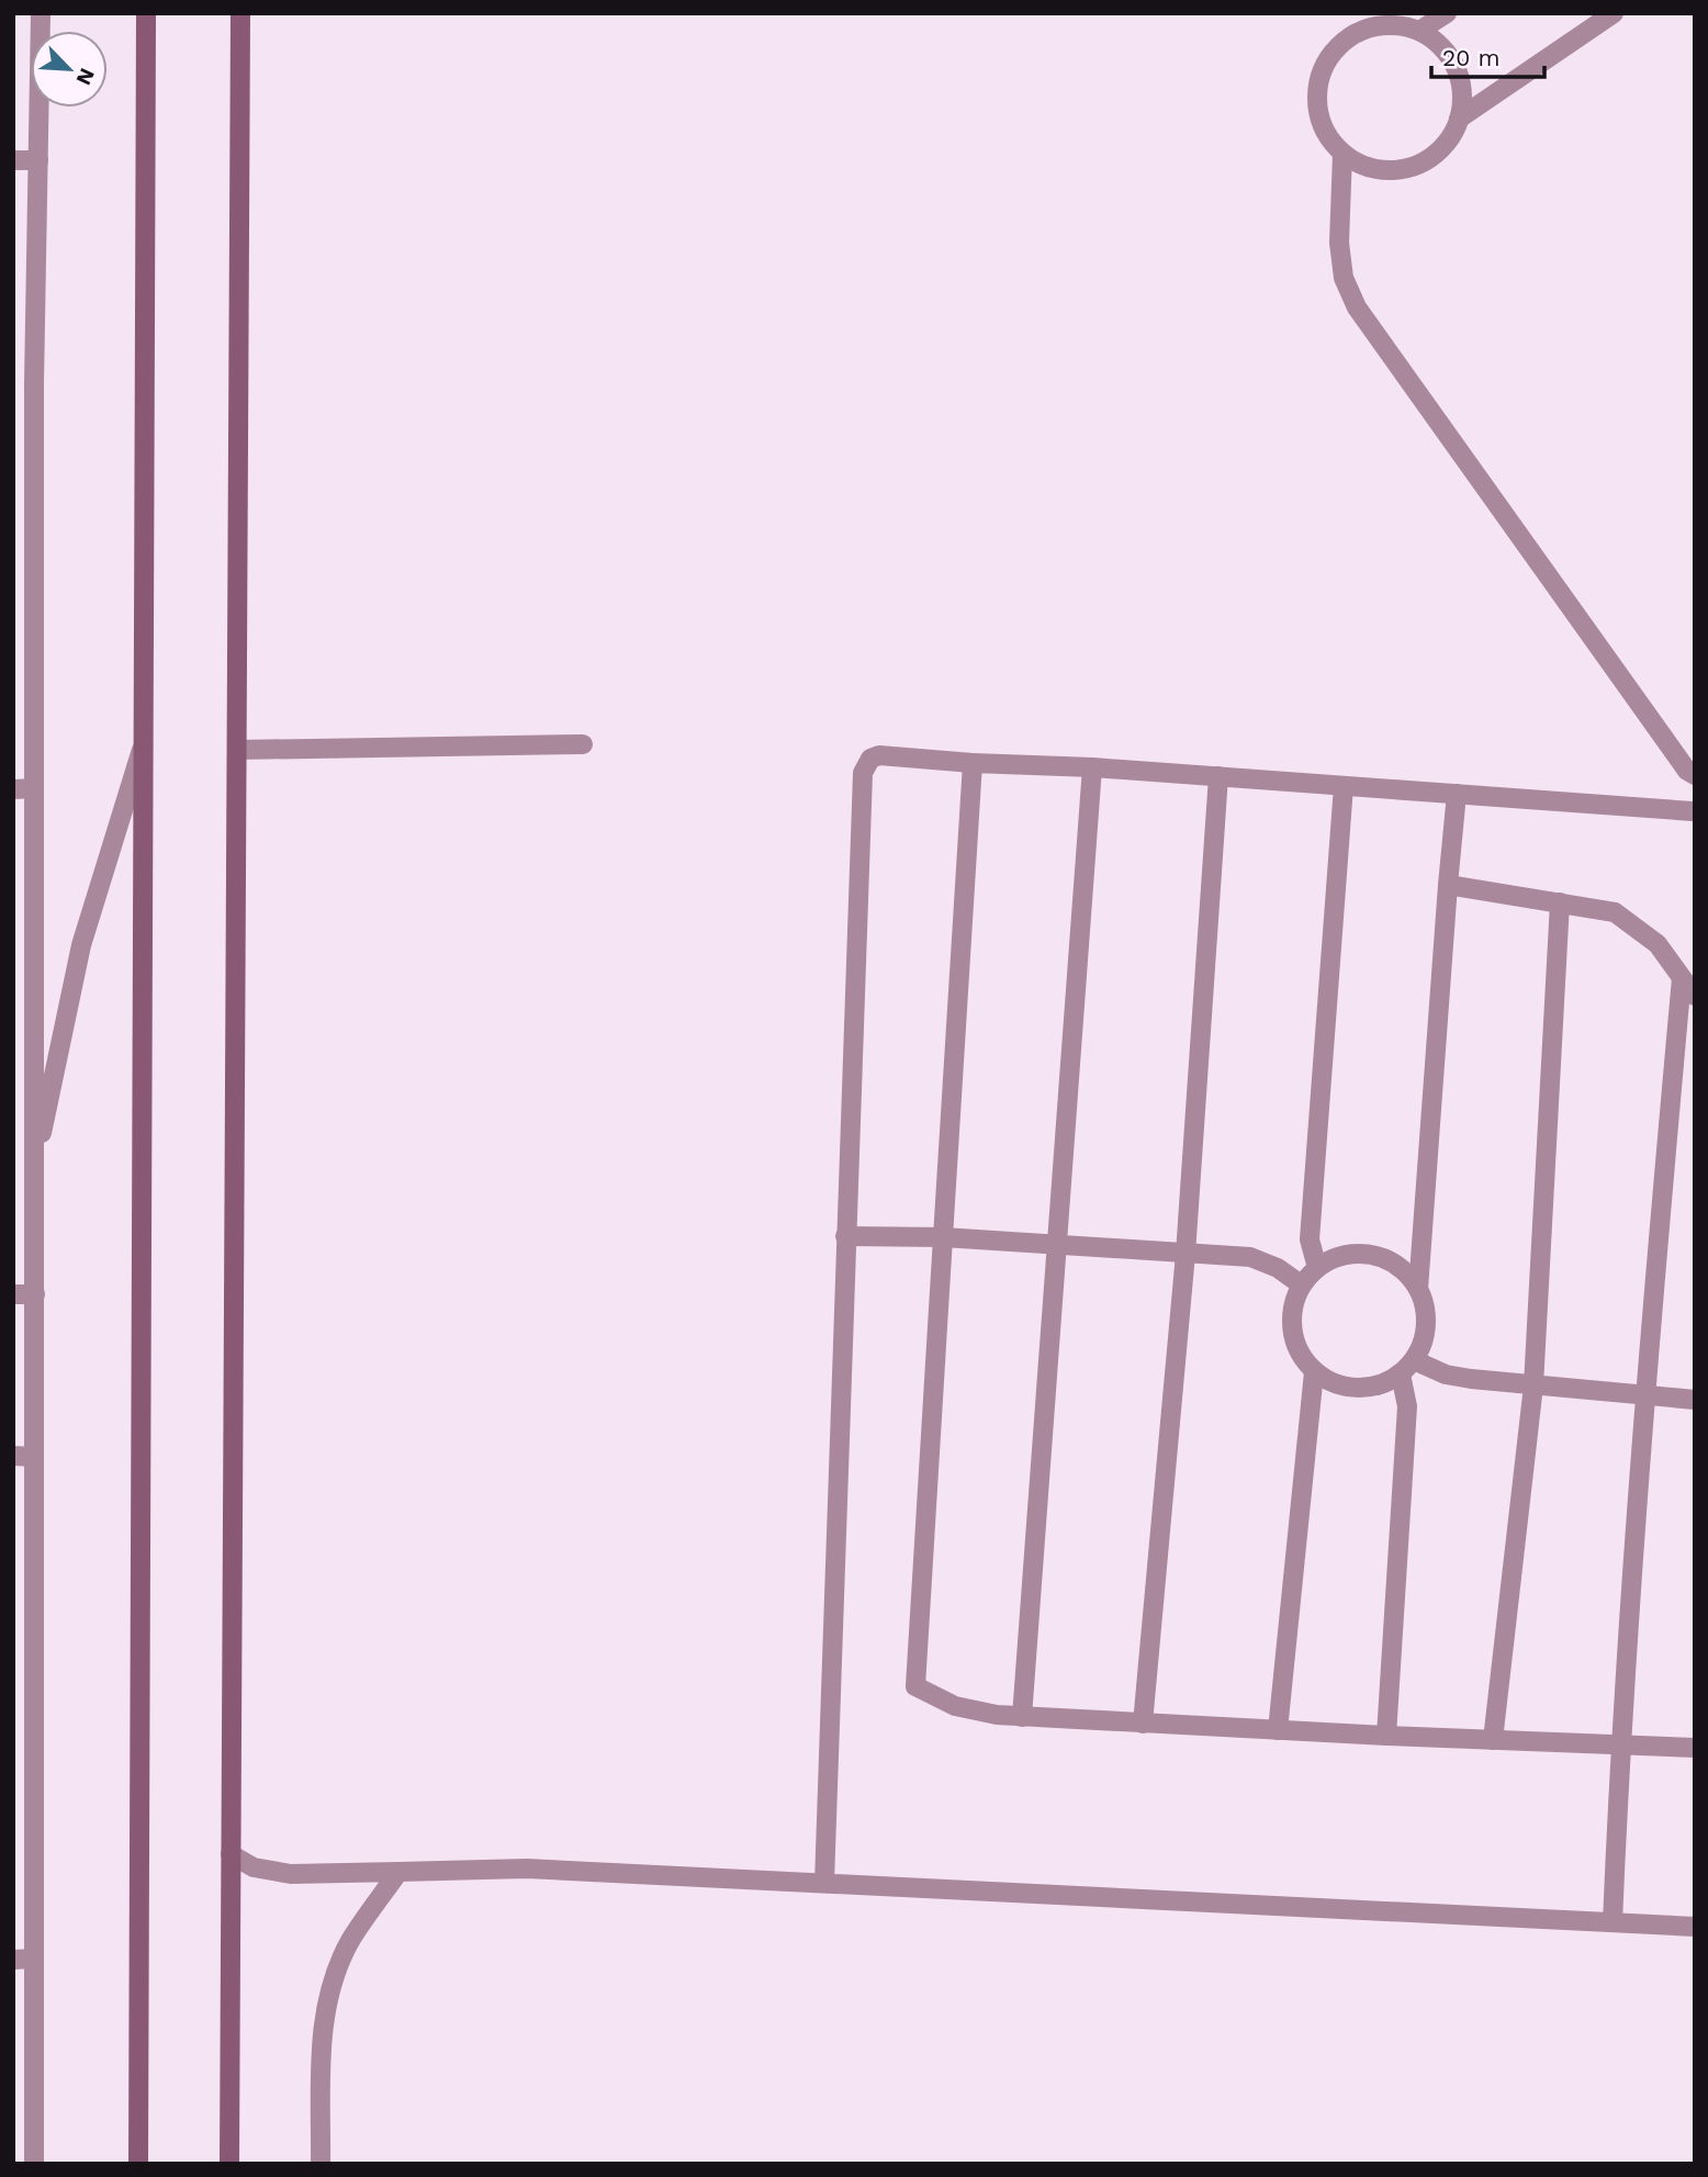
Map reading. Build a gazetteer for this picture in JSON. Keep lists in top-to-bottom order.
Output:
{
  "scale_bar": "20 m",
  "north": "bottom right"
}
